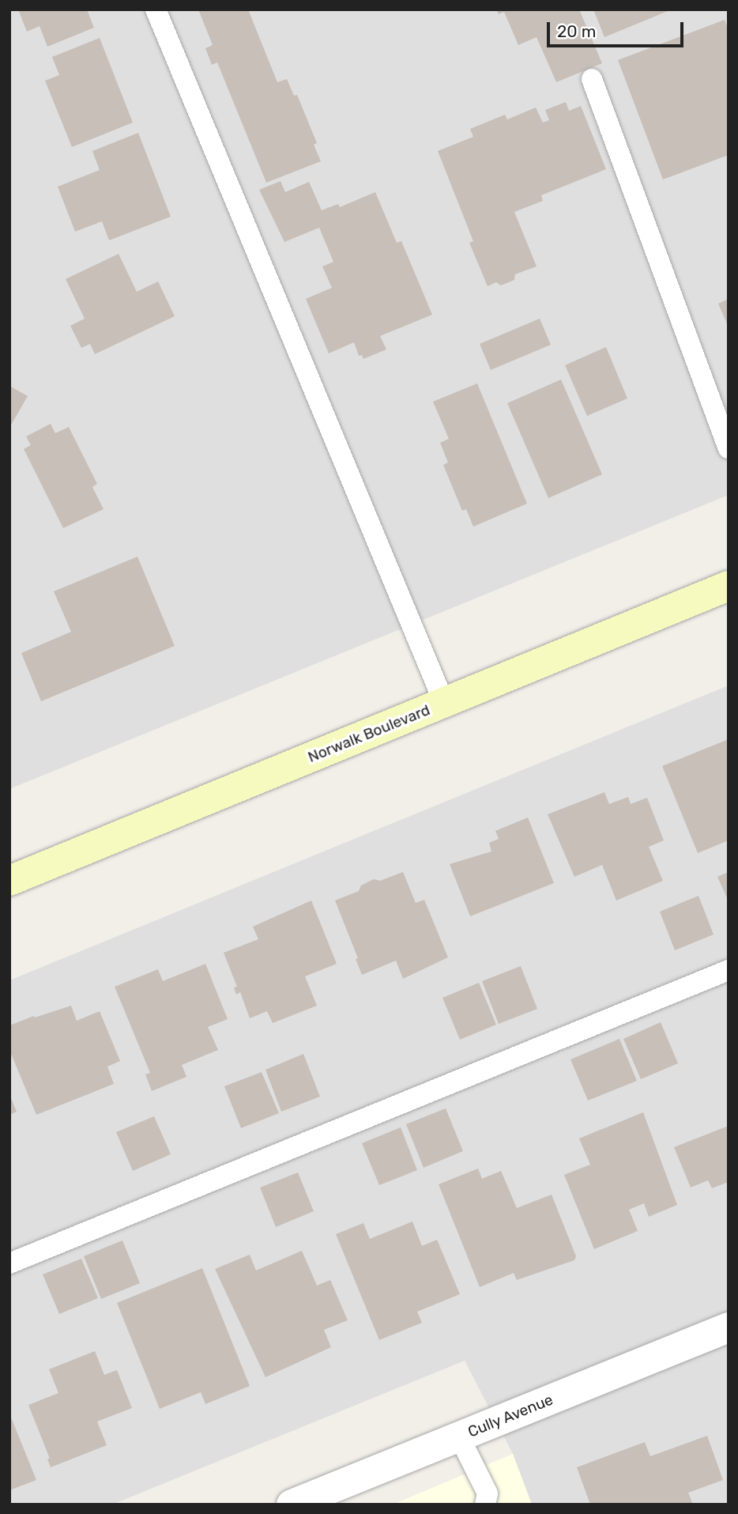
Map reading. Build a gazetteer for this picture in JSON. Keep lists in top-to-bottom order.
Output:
{
  "streets": {
    "main road": ["Norwalk Boulevard"],
    "street": ["Cully Avenue"]
  },
  "scale_bar": "20 m"
}
